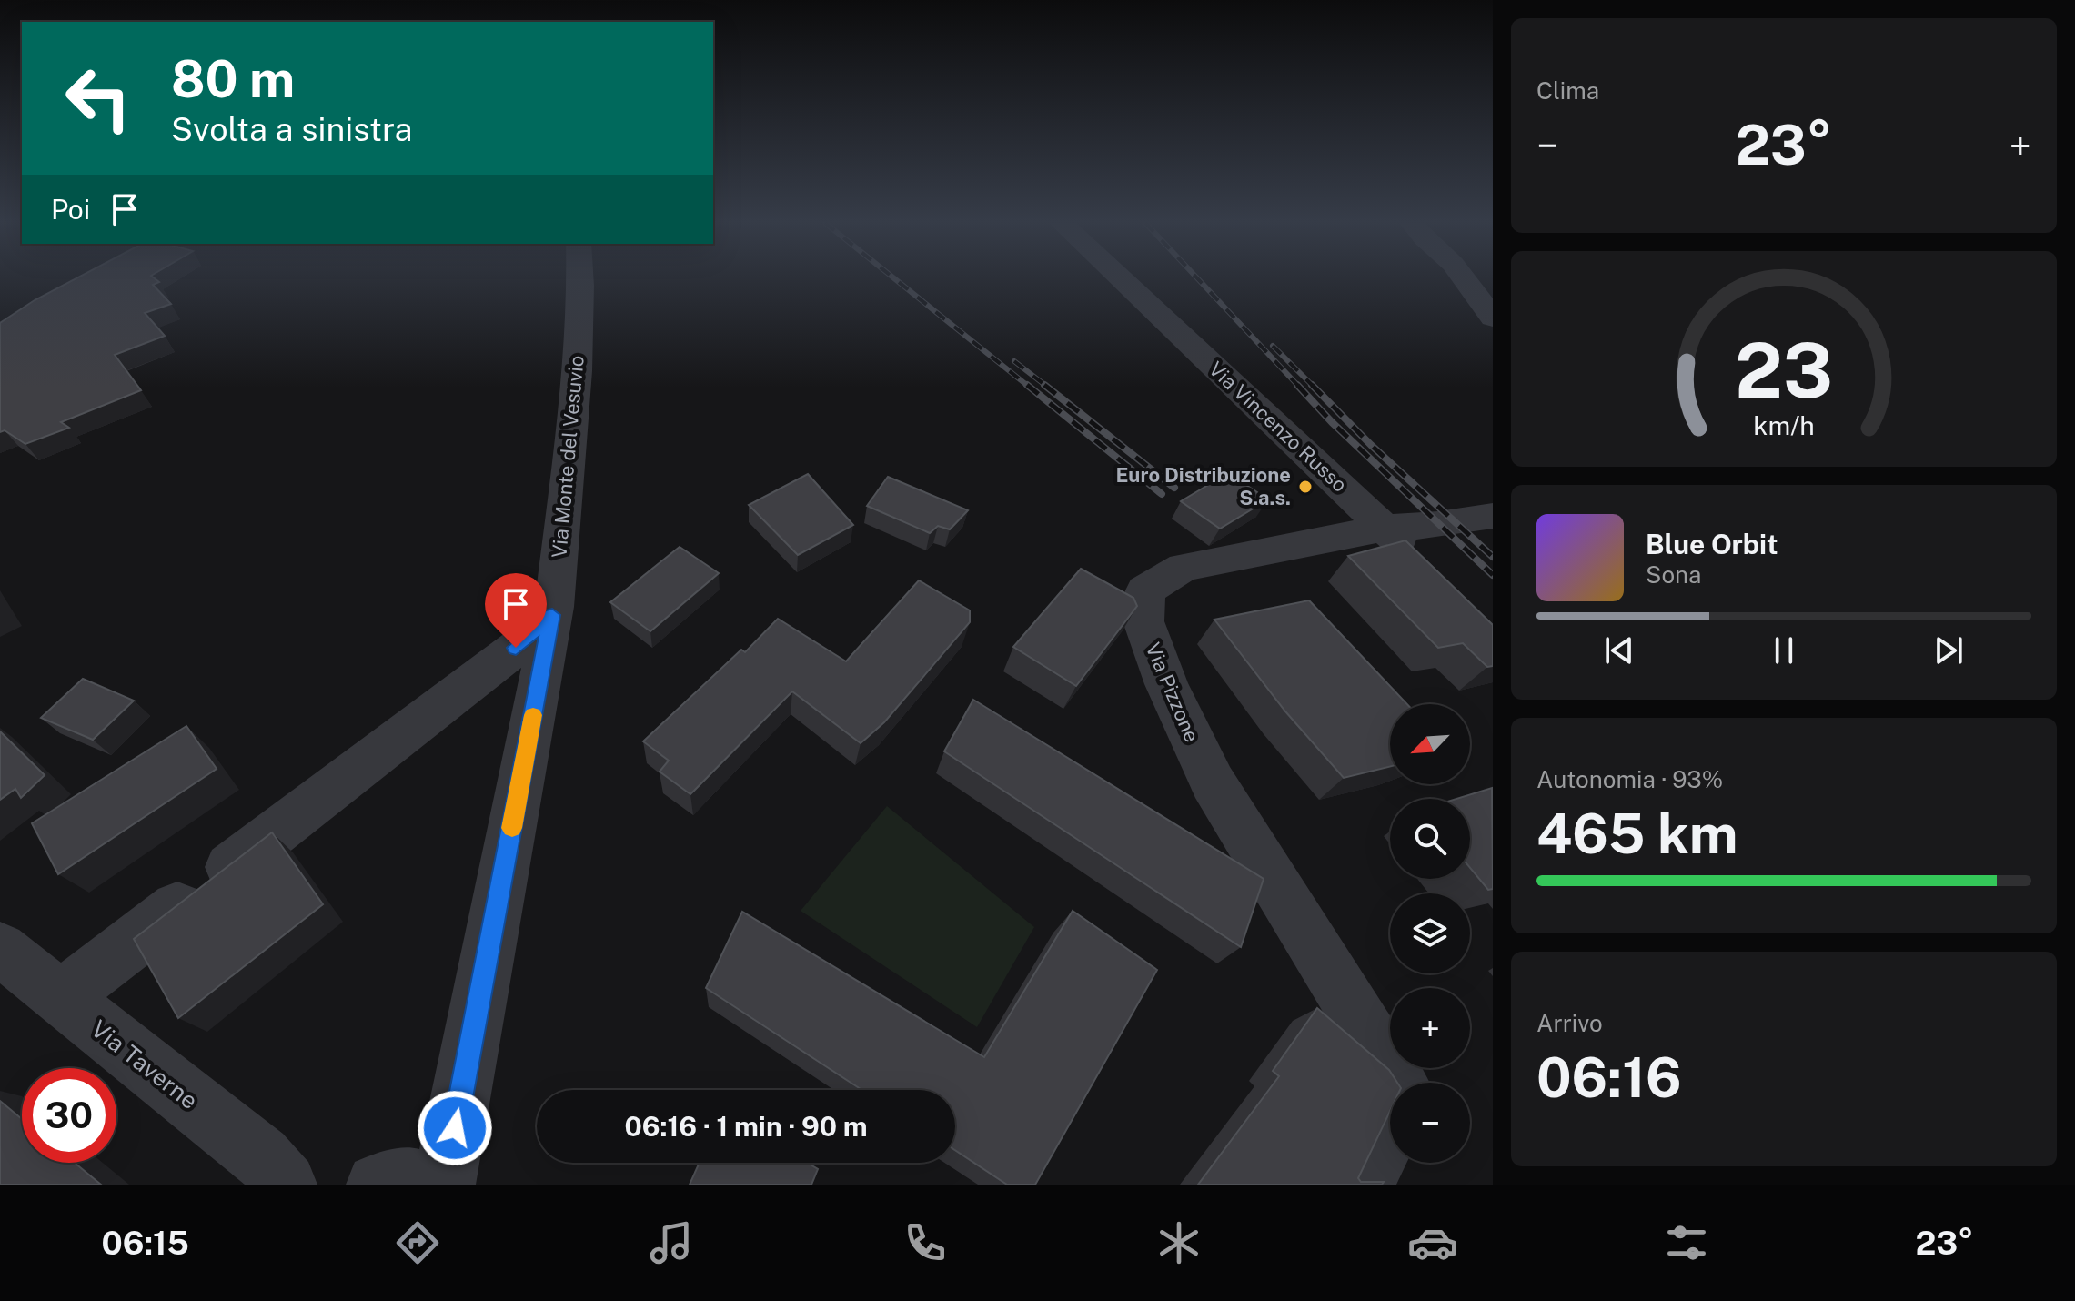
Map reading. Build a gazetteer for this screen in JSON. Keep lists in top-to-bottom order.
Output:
{
  "streets": {
    "street": [
      "Via Vincenzo Russo",
      "Via Monte del Vesuvio",
      "Via Pizzone",
      "Via Taverne"
    ]
  },
  "crossings": [
    ["Via Vincenzo Russo", "Via Pizzone"]
  ],
  "places": ["Euro Distribuzione S.a.s."],
  "north": "bottom left",
  "page": {
    "tile": [
      "Clima",
      ["Autonomia · 93%", "465 km"],
      ["Arrivo", "06:16"]
    ],
    "turn": ["80 m", "Svolta a sinistra"],
    "heat": ["−", "23°", "+"],
    "then": "Poi",
    "song": ["Blue Orbit", "Sona"],
    "map_buttons": ["+", "−"],
    "limit": "30",
    "trip": "06:16 · 1 min · 90 m",
    "tabs": ["06:15", "23°"],
    "gauge": ["23", "km/h"]
  }
}
